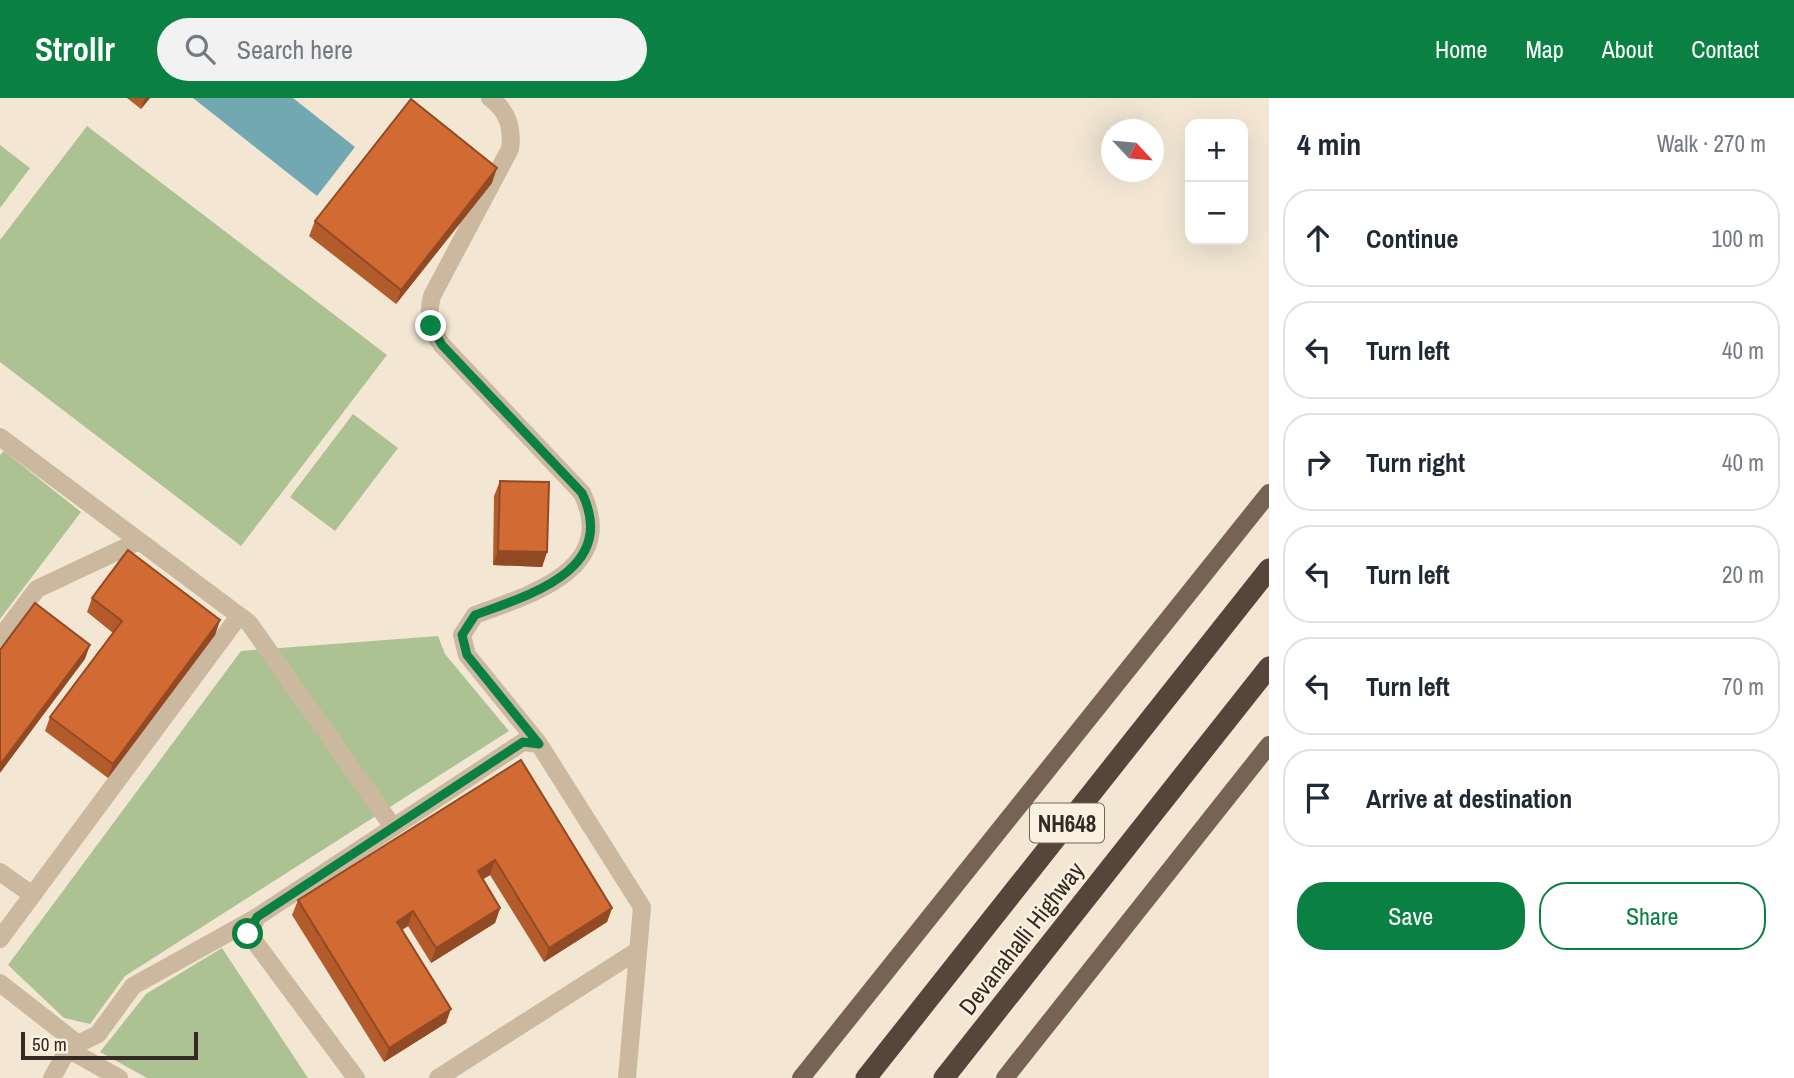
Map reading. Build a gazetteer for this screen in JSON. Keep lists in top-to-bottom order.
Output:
{
  "streets": {
    "highway": ["NH648", "Devanahalli Highway"]
  },
  "scale_bar": "50 m",
  "north": "bottom right",
  "page": {
    "header": "Strollr",
    "search": "Search here",
    "nav": [
      "Home",
      "Map",
      "About",
      "Contact"
    ],
    "heading": ["4 min", "Walk · 270 m"],
    "map_buttons": ["+", "−"],
    "list": [
      ["Continue", "100 m"],
      ["Turn left", "40 m"],
      ["Turn right", "40 m"],
      ["Turn left", "20 m"],
      ["Turn left", "70 m"],
      "Arrive at destination"
    ],
    "buttons": ["Save", "Share"],
    "scale": "50 m"
  }
}
